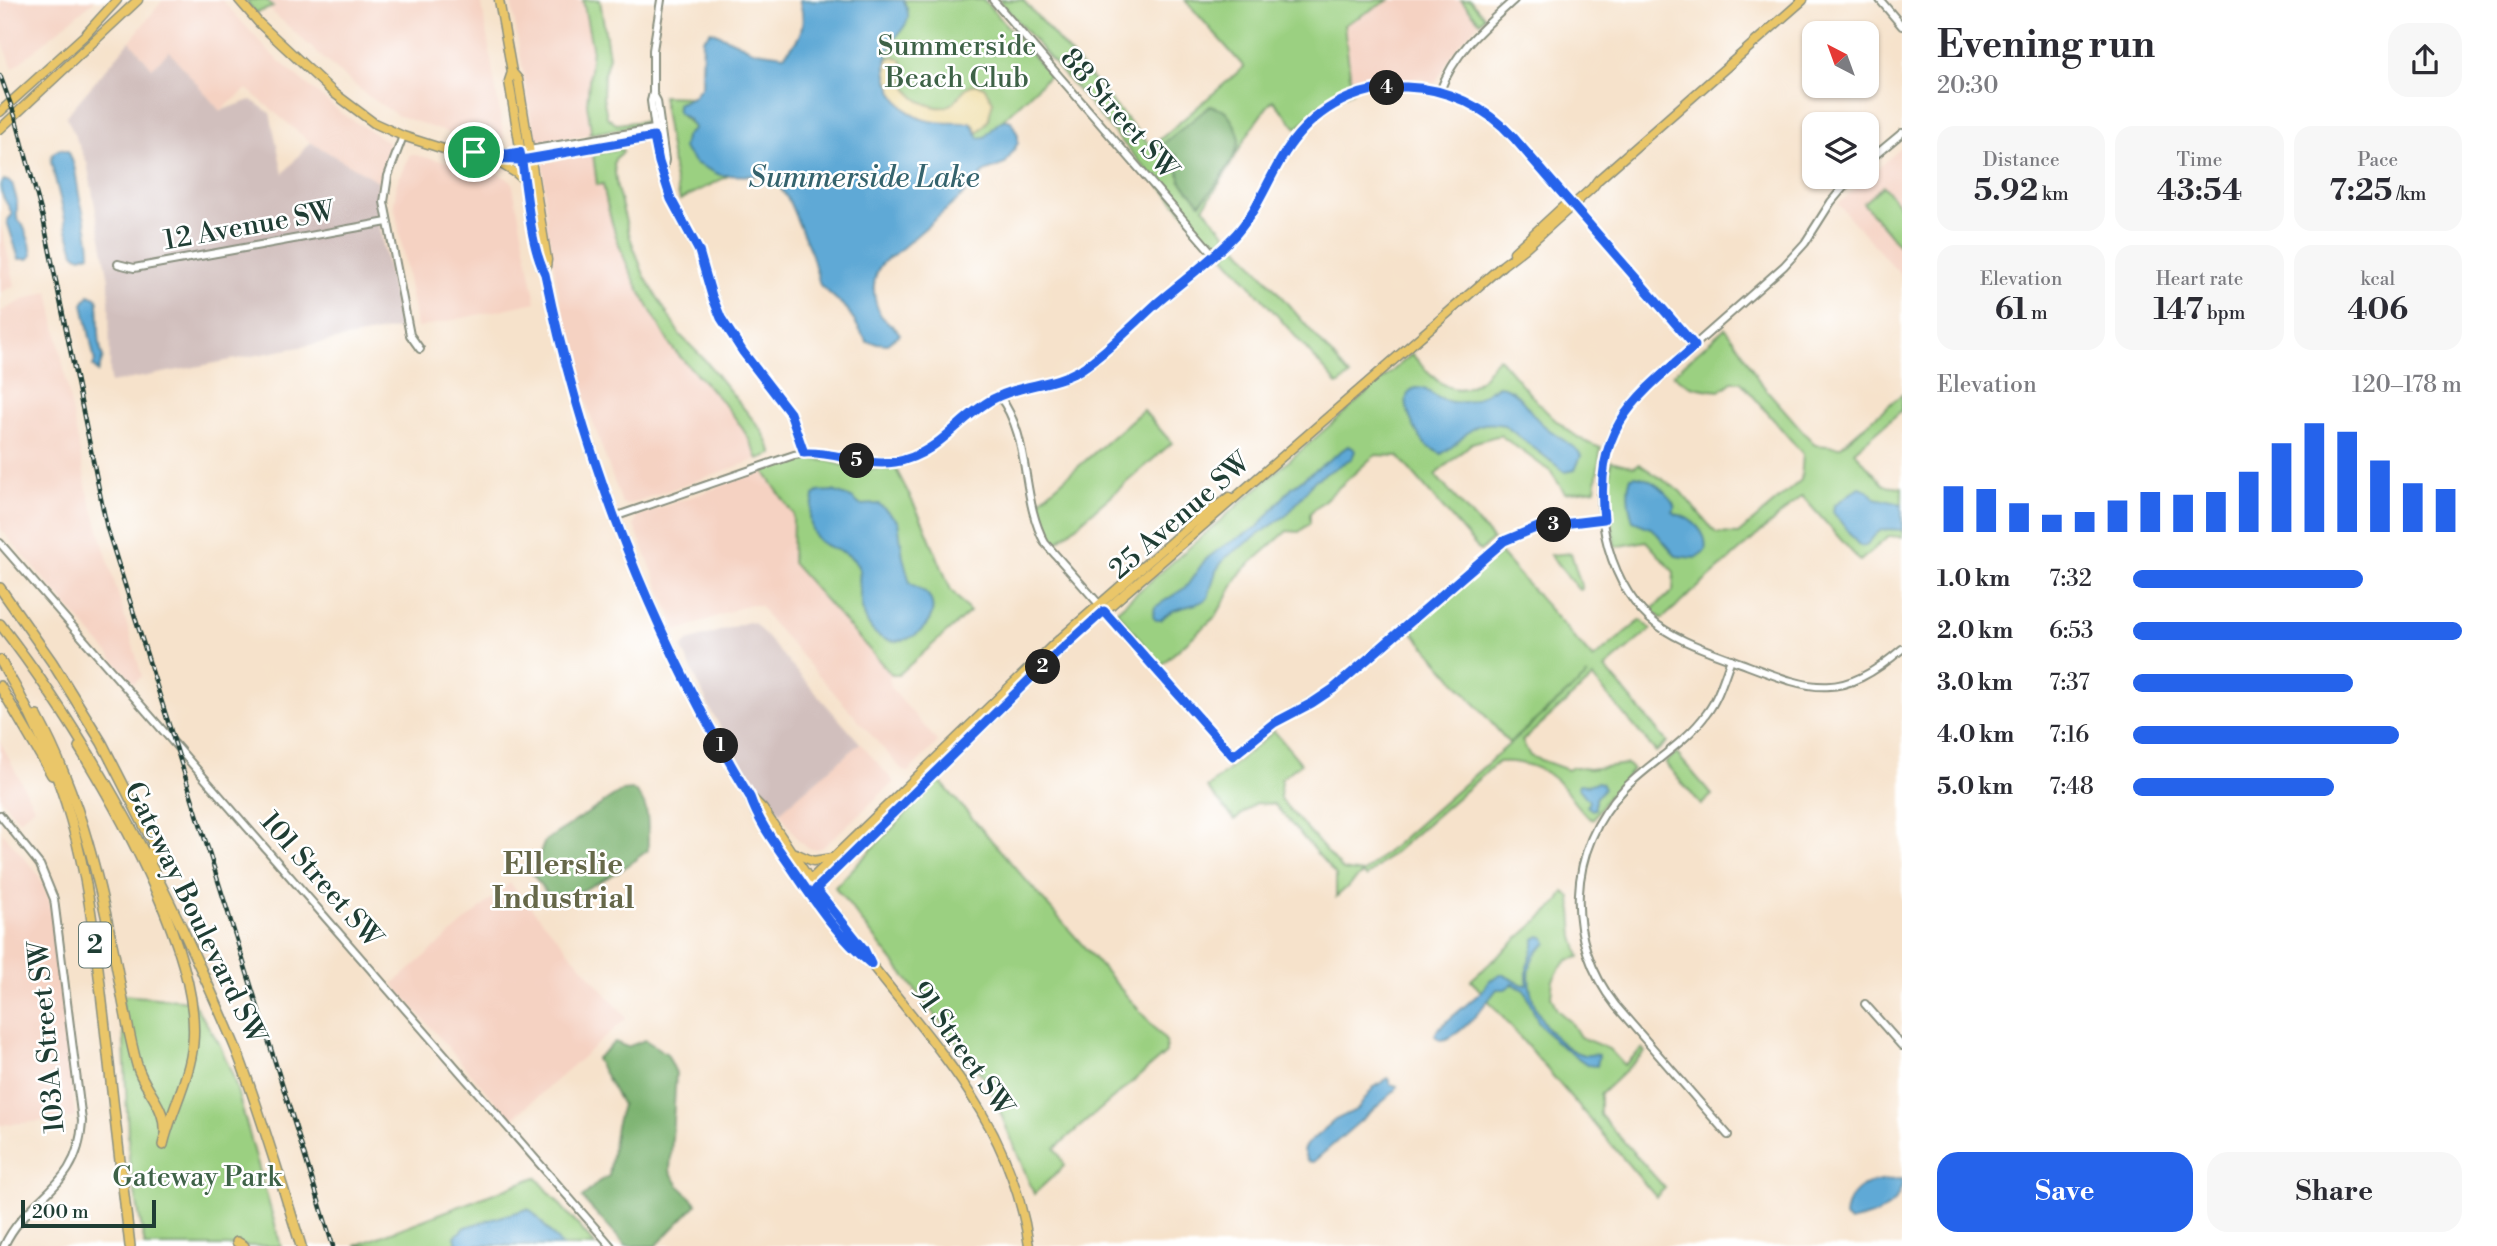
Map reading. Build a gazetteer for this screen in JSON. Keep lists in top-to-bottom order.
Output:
{
  "streets": {
    "highway": ["Gateway Boulevard SW", "2"],
    "main road": ["25 Avenue SW", "91 Street SW"],
    "street": [
      "88 Street SW",
      "12 Avenue SW",
      "101 Street SW",
      "103A Street SW"
    ]
  },
  "crossings": [
    ["25 Avenue SW", "91 Street SW"]
  ],
  "districts": ["Ellerslie Industrial"],
  "water": ["Summerside Lake"],
  "parks": ["Summerside Beach Club", "Gateway Park"],
  "scale_bar": "200 m",
  "north": "top left",
  "page": {
    "heading": ["Evening run", "20:30"],
    "pins": [
      "4",
      "5",
      "3",
      "2",
      "1"
    ],
    "stats": [
      ["Distance", "5.92 km"],
      ["Time", "43:54"],
      ["Pace", "7:25 /km"],
      ["Elevation", "61 m"],
      ["Heart rate", "147 bpm"],
      ["kcal", "406"]
    ],
    "chart": ["Elevation", "120–178 m"],
    "list": [
      {
        "name": "1.0 km",
        "note": "7:32"
      },
      {
        "name": "2.0 km",
        "note": "6:53"
      },
      {
        "name": "3.0 km",
        "note": "7:37"
      },
      {
        "name": "4.0 km",
        "note": "7:16"
      },
      {
        "name": "5.0 km",
        "note": "7:48"
      }
    ],
    "buttons": ["Save", "Share"],
    "scale": "200 m"
  }
}
